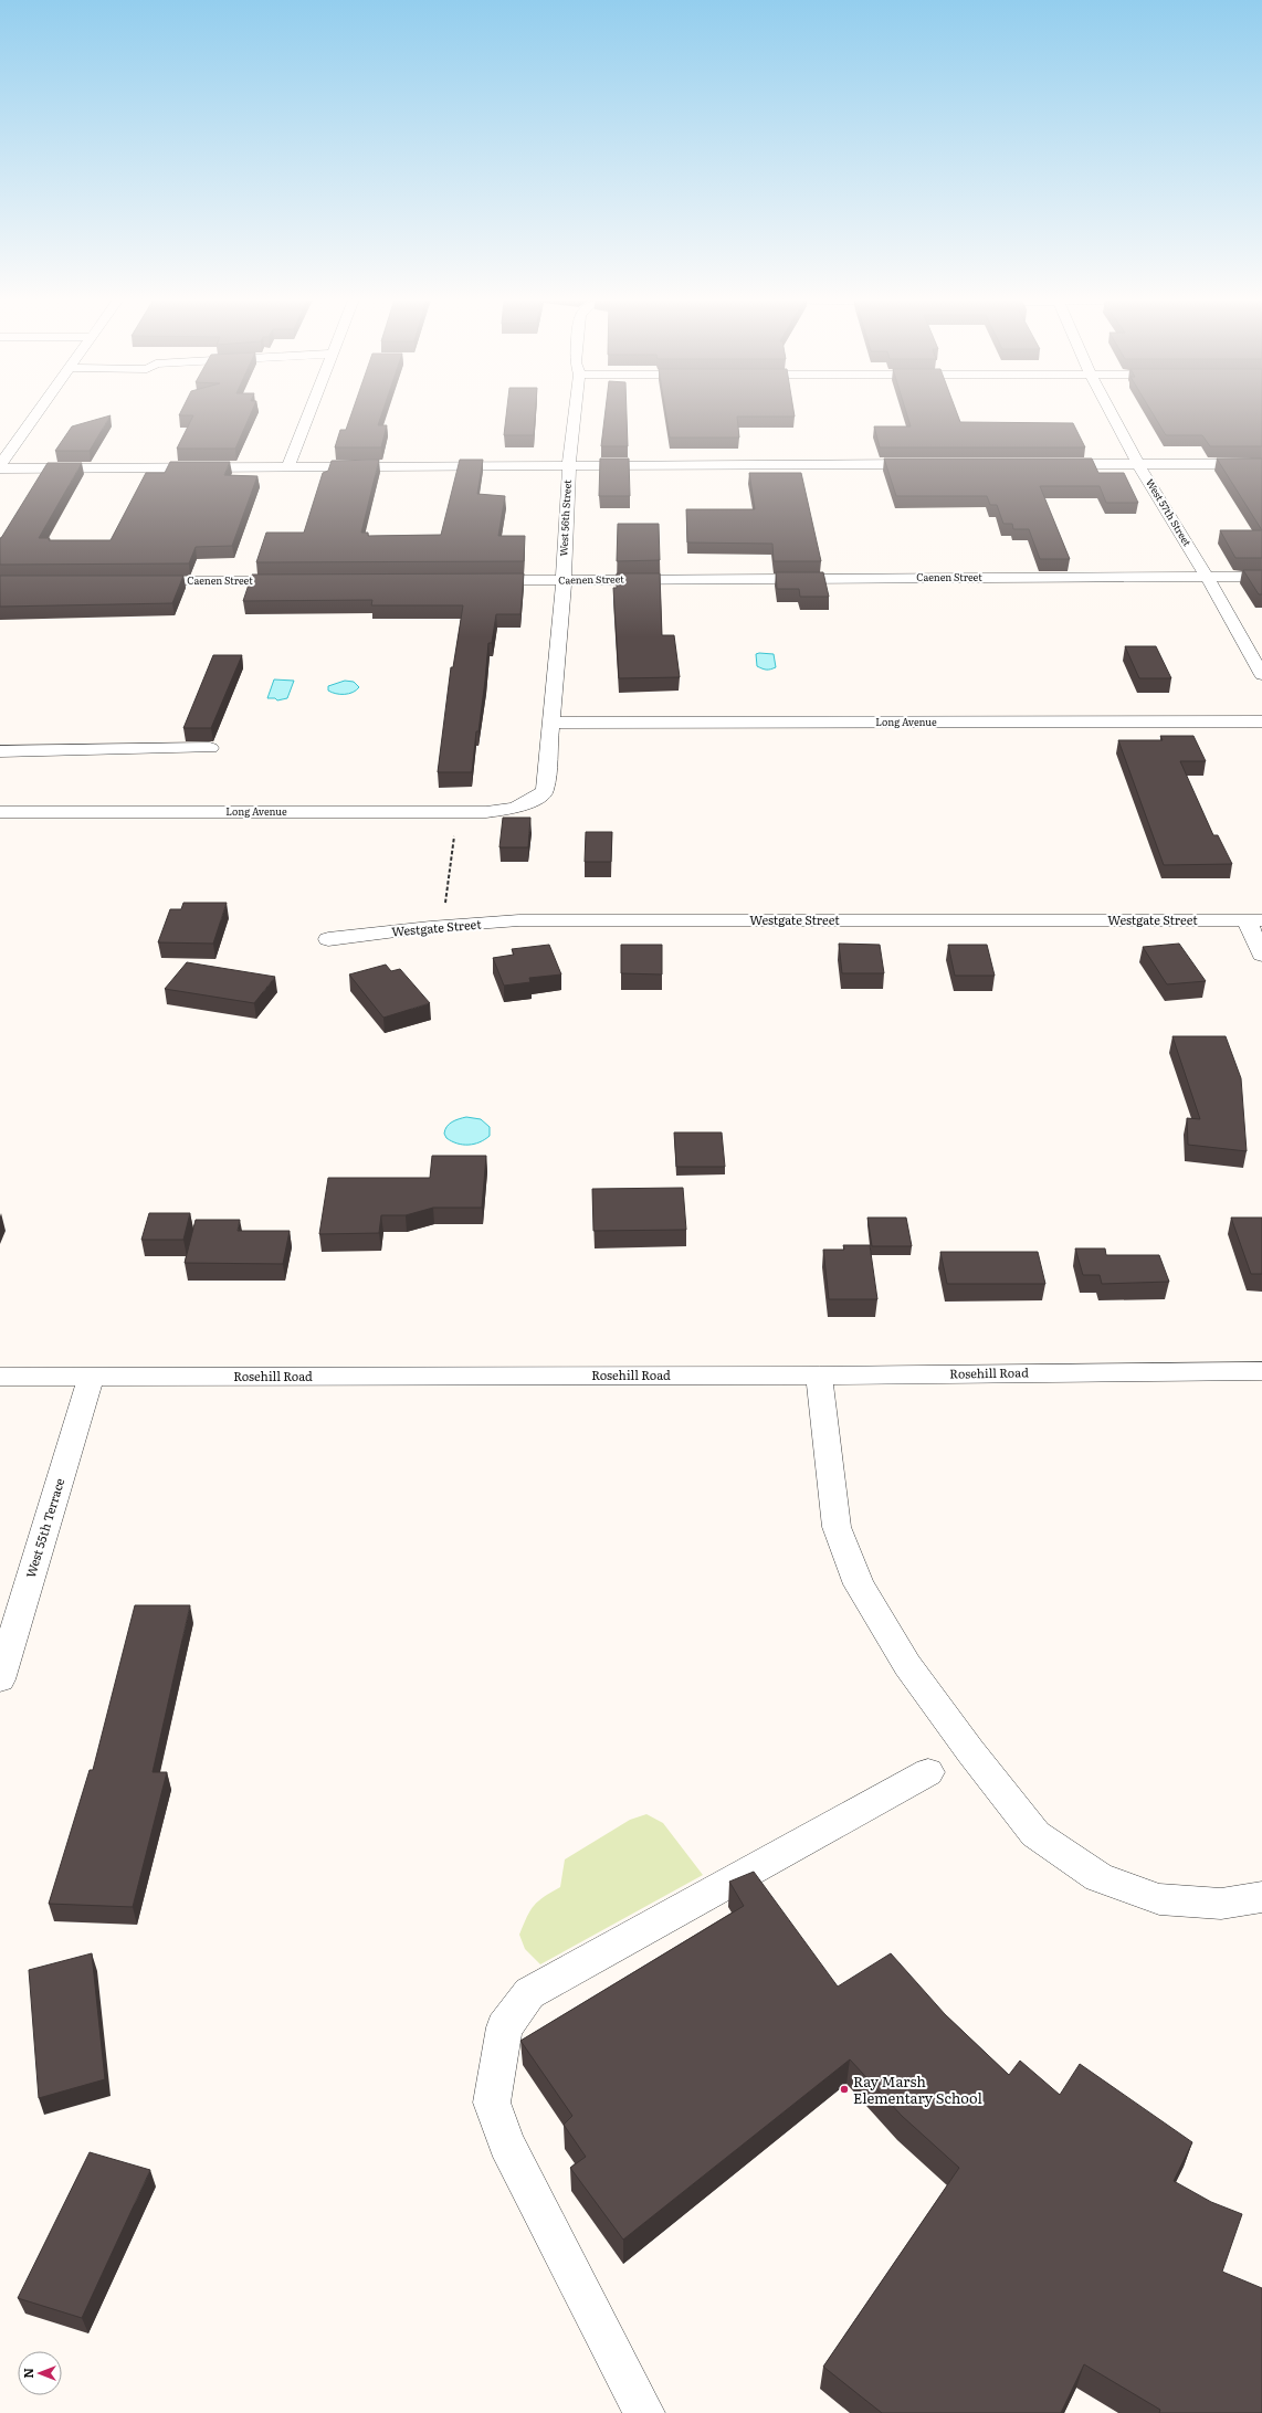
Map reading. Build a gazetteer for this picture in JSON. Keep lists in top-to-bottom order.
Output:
{
  "streets": {
    "street": [
      "West 57th Street",
      "West 56th Street",
      "Caenen Street",
      "Long Avenue",
      "Westgate Street",
      "Rosehill Road",
      "West 55th Terrace"
    ]
  },
  "crossings": [
    ["West 57th Street", "Caenen Street"],
    ["West 56th Street", "Caenen Street"],
    ["West 56th Street", "Long Avenue"],
    ["Rosehill Road", "West 55th Terrace"]
  ],
  "places": ["Ray Marsh Elementary School"],
  "north": "left"
}
